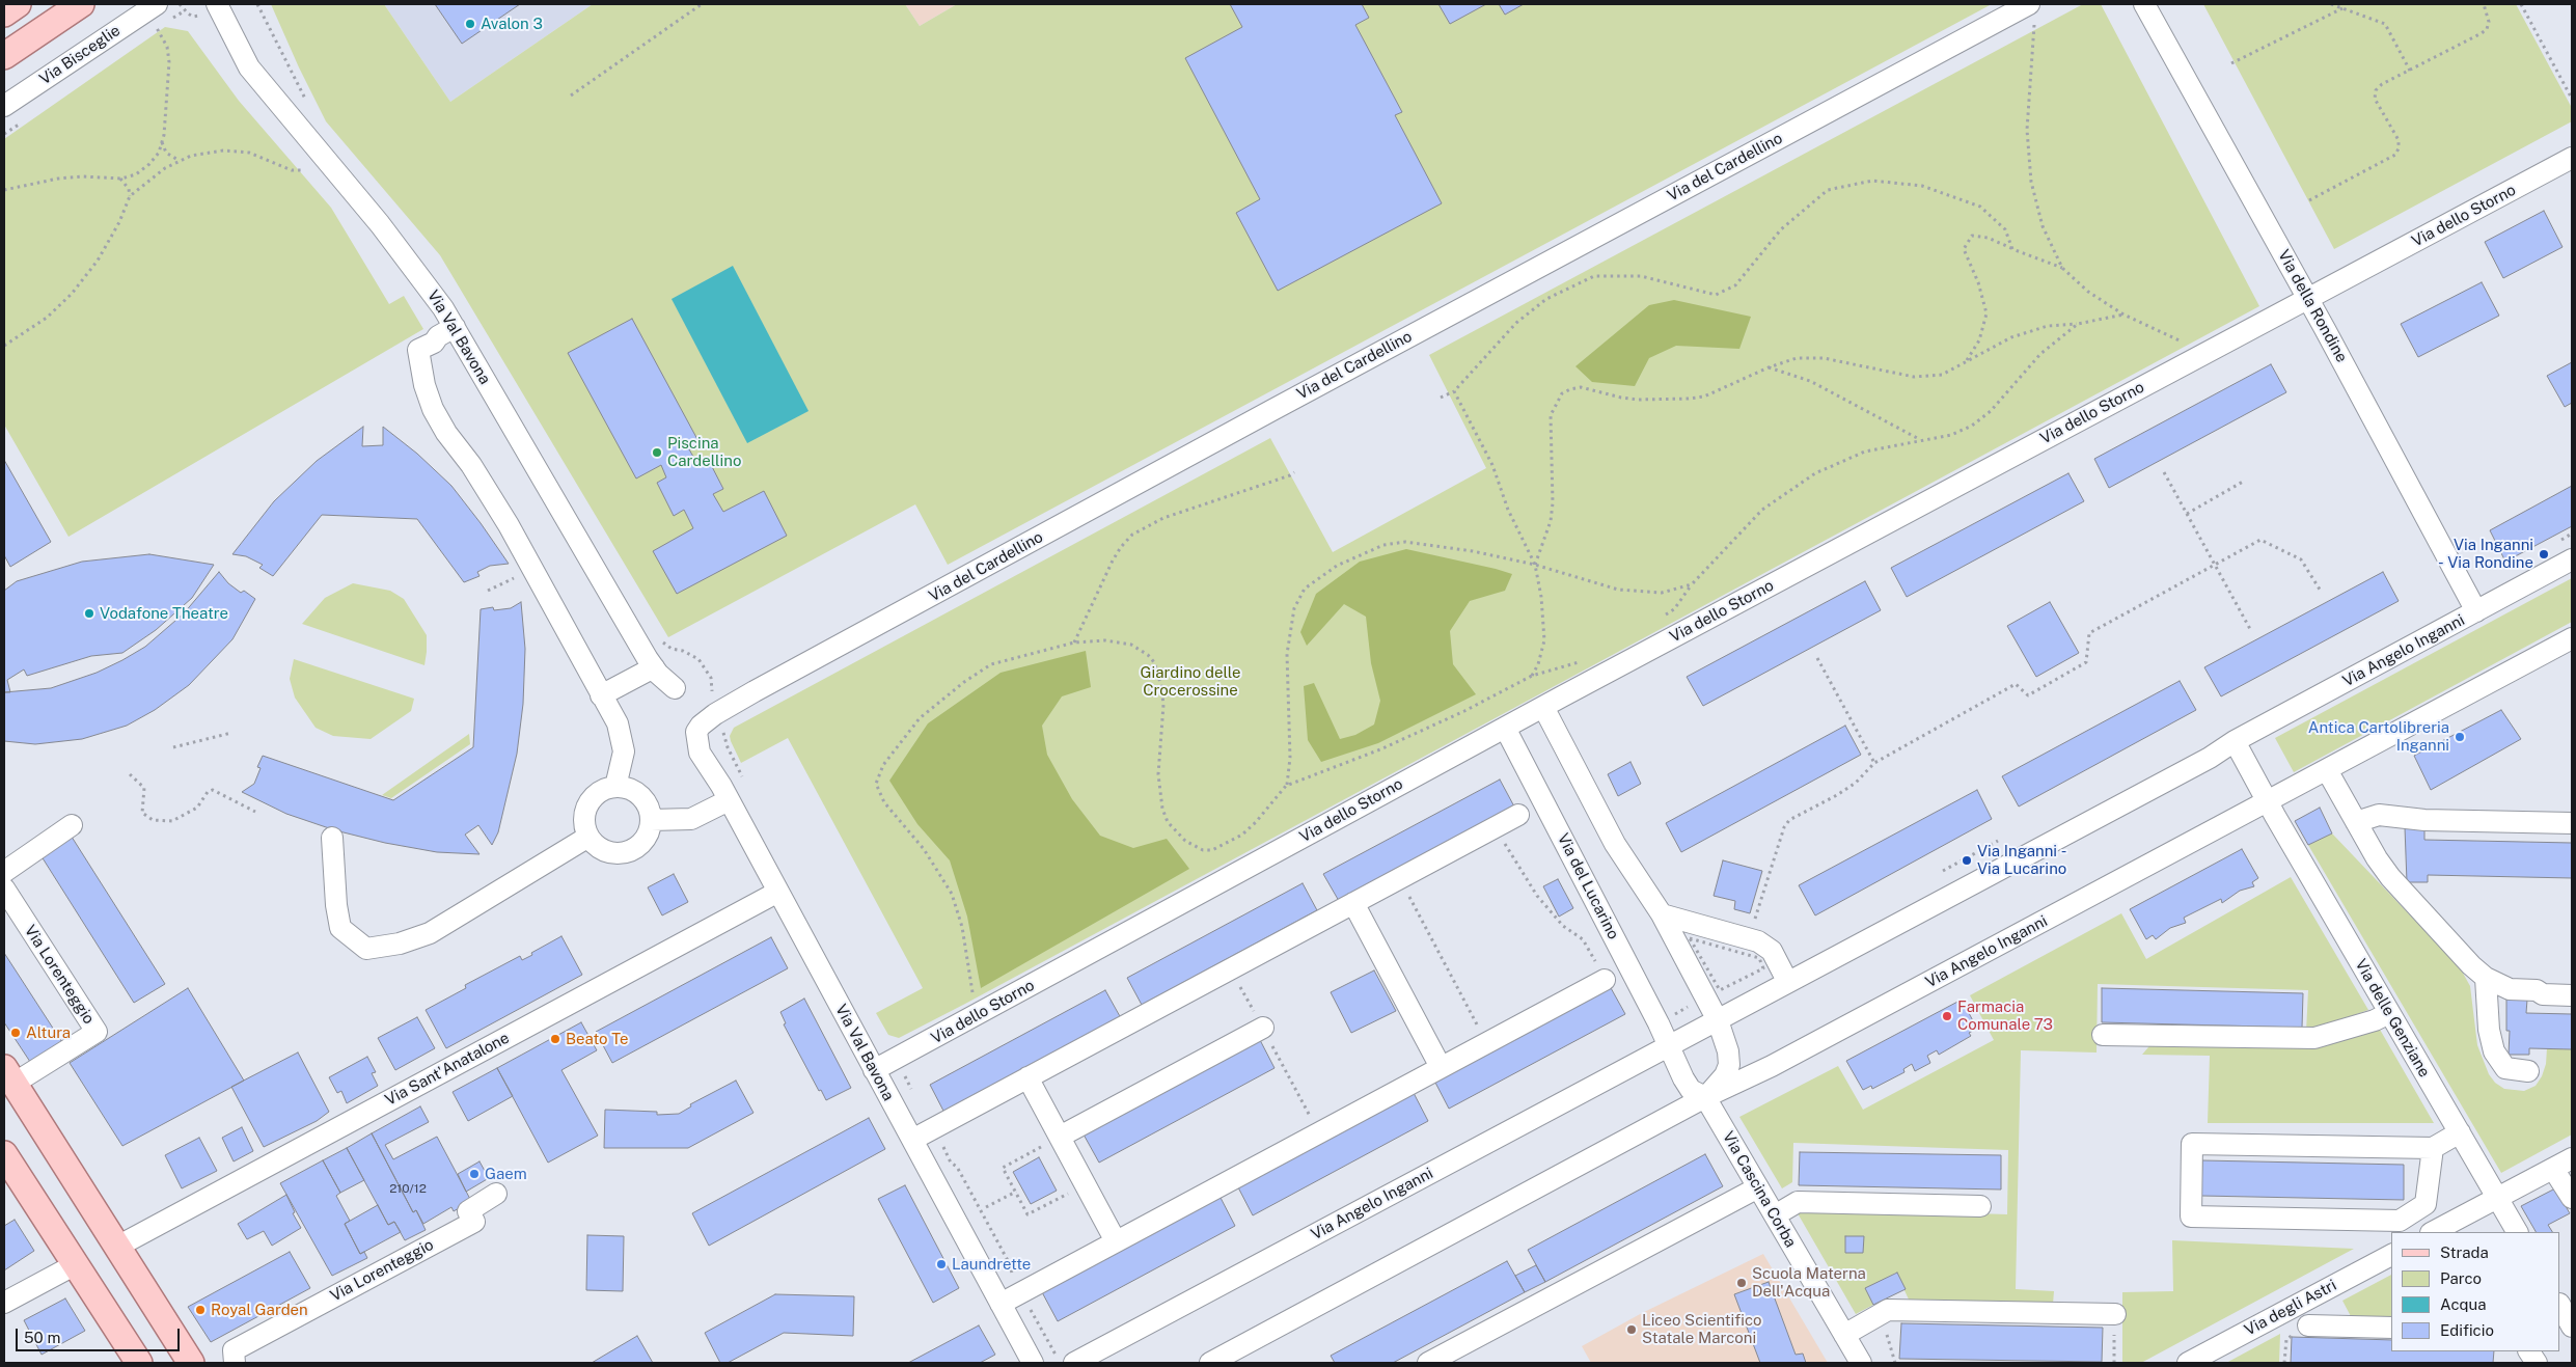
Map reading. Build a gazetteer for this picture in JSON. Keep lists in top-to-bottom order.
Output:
{
  "streets": {
    "main road": ["Via Lorenteggio"],
    "street": [
      "Via Bisceglie",
      "Via del Cardellino",
      "Via dello Storno",
      "Via della Rondine",
      "Via Val Bavona",
      "Via Angelo Inganni",
      "Via del Lucarino",
      "Via delle Genziane",
      "Via Sant'Anatalone",
      "Via Cascina Corba",
      "Via degli Astri"
    ]
  },
  "crossings": [
    ["Via del Cardellino", "Via Val Bavona"],
    ["Via dello Storno", "Via della Rondine"],
    ["Via dello Storno", "Via Val Bavona"],
    ["Via dello Storno", "Via del Lucarino"],
    ["Via della Rondine", "Via Angelo Inganni"],
    ["Via Val Bavona", "Via Sant'Anatalone"],
    ["Via Angelo Inganni", "Via del Lucarino"],
    ["Via Angelo Inganni", "Via delle Genziane"],
    ["Via Angelo Inganni", "Via Cascina Corba"],
    ["Via Lorenteggio", "Via Sant'Anatalone"]
  ],
  "parks": ["Giardino delle Crocerossine"],
  "places": [
    "Avalon 3",
    "Piscina Cardellino",
    "Via Inganni - Via Rondine",
    "Vodafone Theatre",
    "Antica Cartolibreria Inganni",
    "Via Inganni - Via Lucarino",
    "Farmacia Comunale 73",
    "Altura",
    "Beato Te",
    "Gaem",
    "Laundrette",
    "Scuola Materna Dell'Acqua",
    "Royal Garden",
    "Liceo Scientifico Statale Marconi"
  ],
  "house_numbers": ["210/12"],
  "legend": [
    "Strada",
    "Parco",
    "Acqua",
    "Edificio"
  ],
  "scale_bar": "50 m"
}
